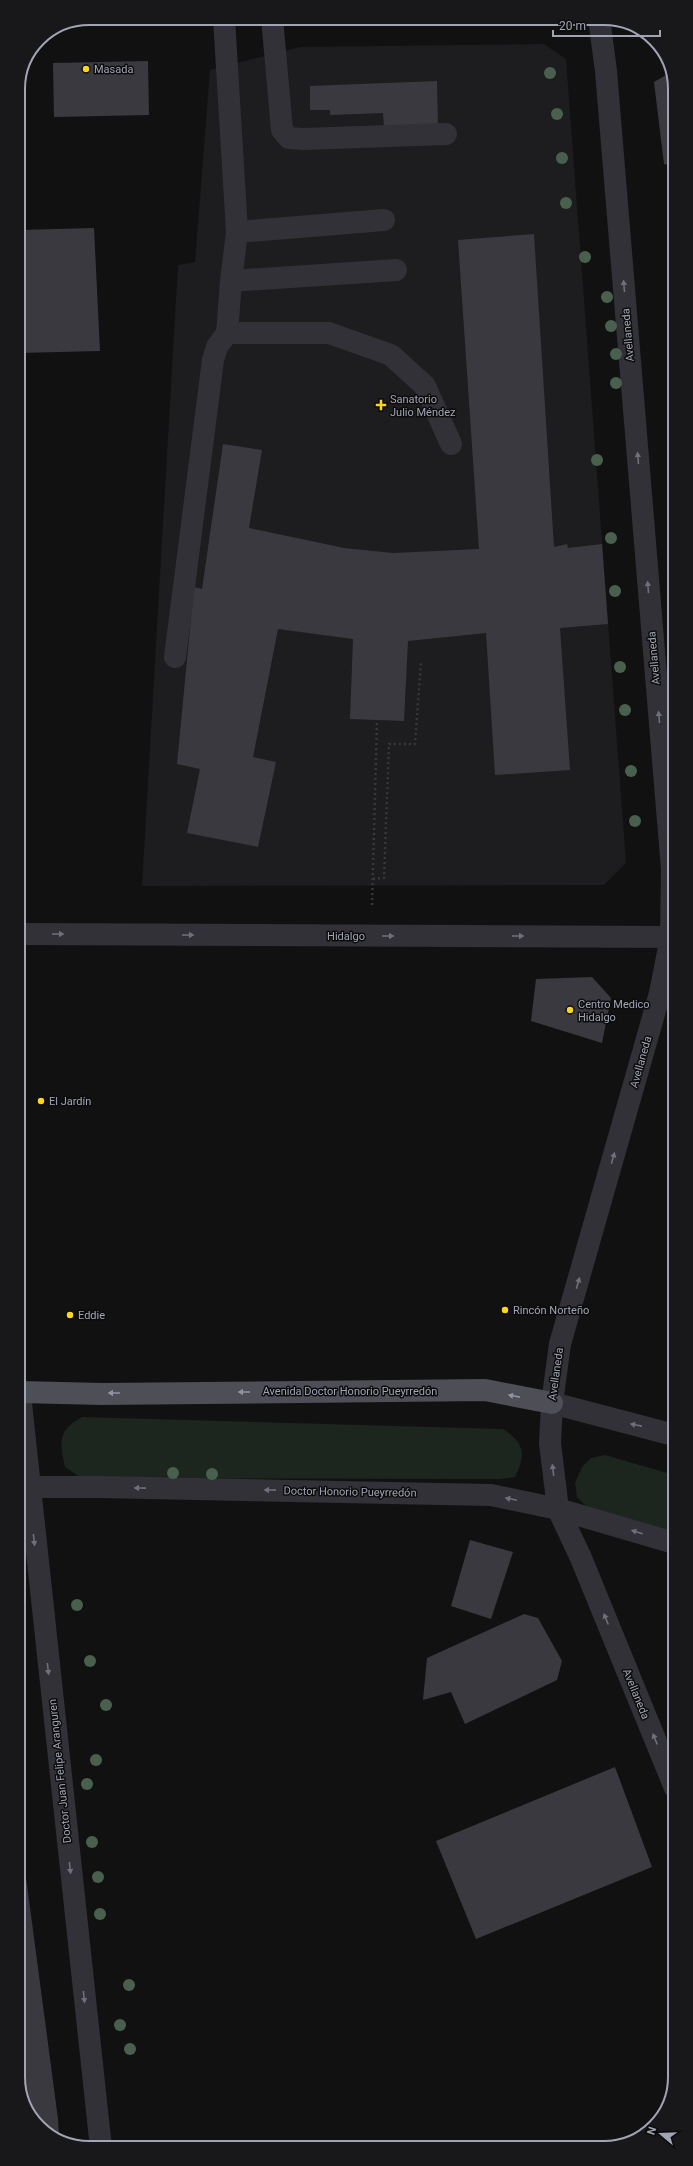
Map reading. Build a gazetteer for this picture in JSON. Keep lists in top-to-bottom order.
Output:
{
  "streets": {
    "main road": ["Avenida Doctor Honorio Pueyrredón"],
    "street": [
      "Avellaneda",
      "Hidalgo",
      "Doctor Honorio Pueyrredón",
      "Doctor Juan Felipe Aranguren"
    ]
  },
  "crossings": [
    ["Avellaneda", "Avenida Doctor Honorio Pueyrredón"],
    ["Avellaneda", "Doctor Honorio Pueyrredón"],
    ["Doctor Honorio Pueyrredón", "Doctor Juan Felipe Aranguren"]
  ],
  "one_way": [
    "Avellaneda",
    "Hidalgo",
    "Avenida Doctor Honorio Pueyrredón",
    "Doctor Honorio Pueyrredón",
    "Doctor Juan Felipe Aranguren"
  ],
  "places": {
    "other": [
      "Masada",
      "Centro Medico Hidalgo",
      "El Jardín",
      "Rincón Norteño",
      "Eddie"
    ],
    "health": ["Sanatorio Julio Méndez"]
  },
  "scale_bar": "20 m",
  "north": "left"
}
